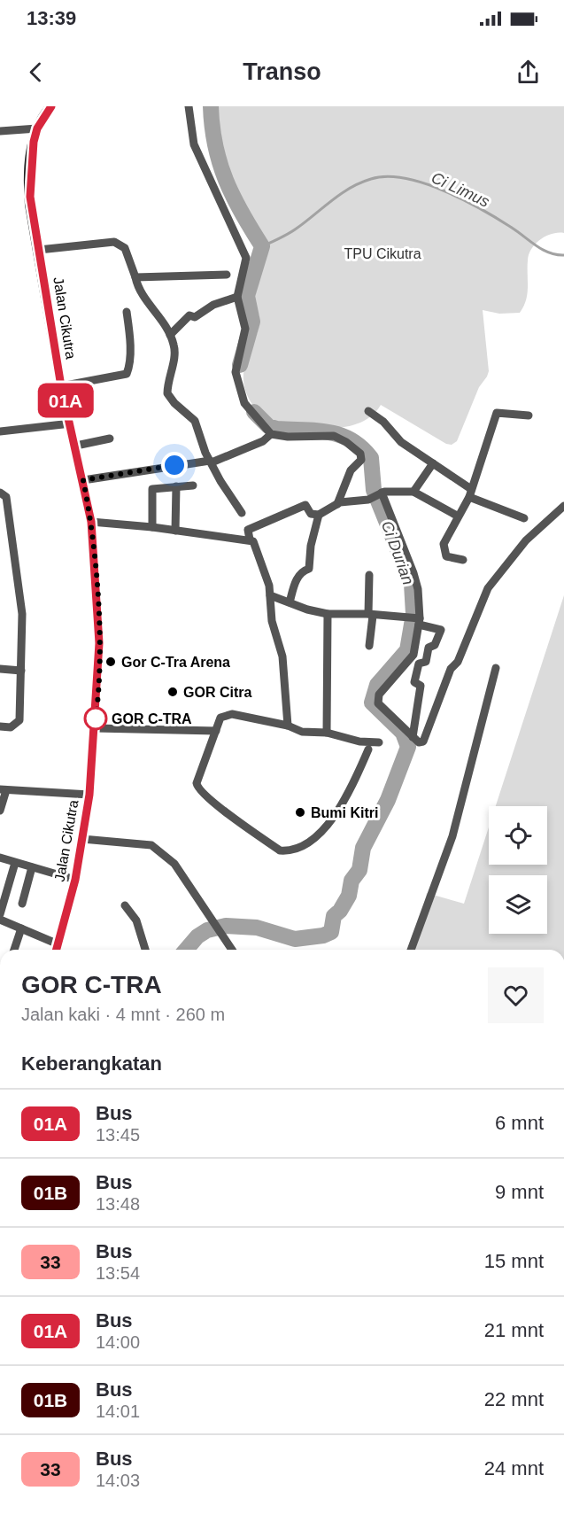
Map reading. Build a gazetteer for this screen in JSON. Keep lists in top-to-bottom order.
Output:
{
  "streets": {
    "main road": ["Jalan Cikutra"]
  },
  "water": ["Ci Limus", "Ci Durian"],
  "parks": ["TPU Cikutra"],
  "places": [
    "Gor C-Tra Arena",
    "GOR Citra",
    "GOR C-TRA",
    "Bumi Kitri"
  ],
  "lines": ["bus line 01A"],
  "page": {
    "status": "13:39",
    "header": "Transo",
    "on_map": "01A",
    "heading": [
      ["GOR C-TRA", "Jalan kaki · 4 mnt · 260 m"],
      "Keberangkatan"
    ],
    "list": [
      {
        "mark": "01A",
        "name": "Bus",
        "note": "13:45",
        "value": "6 mnt"
      },
      {
        "mark": "01B",
        "name": "Bus",
        "note": "13:48",
        "value": "9 mnt"
      },
      {
        "mark": "33",
        "name": "Bus",
        "note": "13:54",
        "value": "15 mnt"
      },
      {
        "mark": "01A",
        "name": "Bus",
        "note": "14:00",
        "value": "21 mnt"
      },
      {
        "mark": "01B",
        "name": "Bus",
        "note": "14:01",
        "value": "22 mnt"
      },
      {
        "mark": "33",
        "name": "Bus",
        "note": "14:03",
        "value": "24 mnt"
      }
    ]
  }
}
